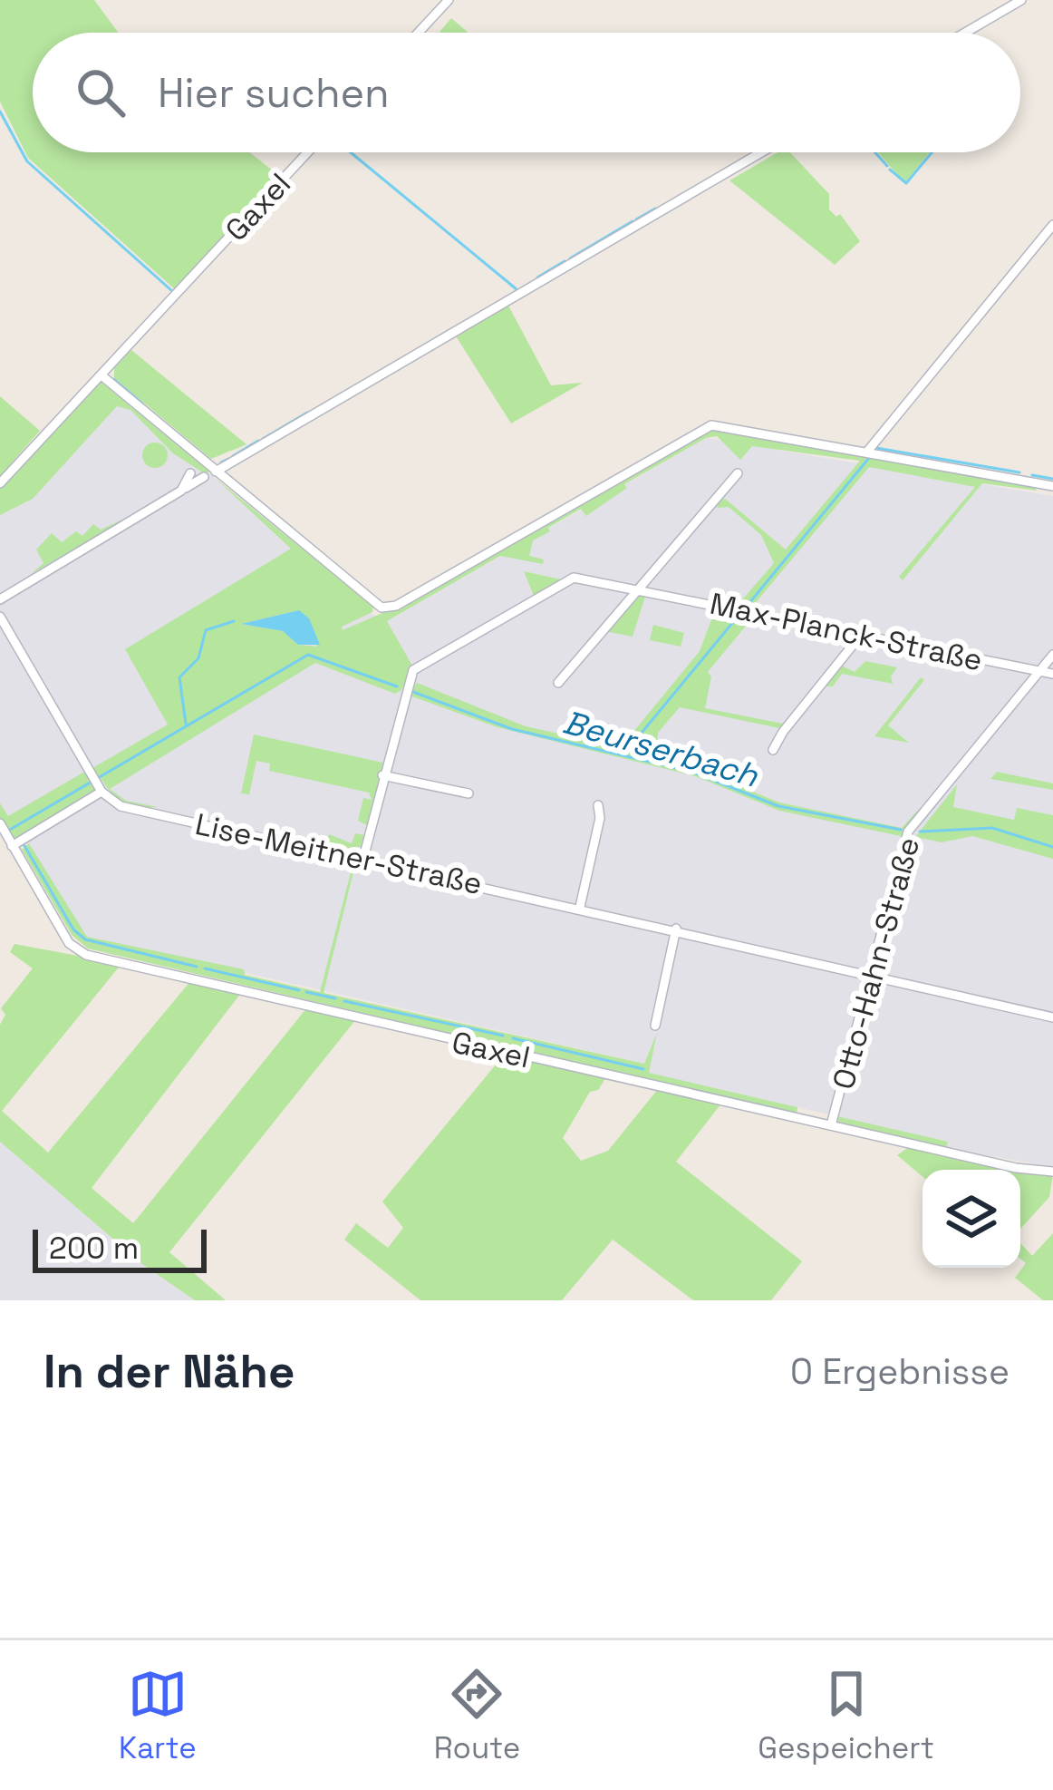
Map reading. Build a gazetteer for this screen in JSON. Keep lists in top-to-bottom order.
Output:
{
  "streets": {
    "street": [
      "Gaxel",
      "Max-Planck-Straße",
      "Lise-Meitner-Straße",
      "Otto-Hahn-Straße"
    ]
  },
  "crossings": [
    ["Gaxel", "Otto-Hahn-Straße"],
    ["Max-Planck-Straße", "Lise-Meitner-Straße"],
    ["Max-Planck-Straße", "Otto-Hahn-Straße"],
    ["Lise-Meitner-Straße", "Otto-Hahn-Straße"]
  ],
  "water": ["Beurserbach"],
  "scale_bar": "200 m",
  "page": {
    "search": "Hier suchen",
    "scale": "200 m",
    "heading": ["In der Nähe", "0 Ergebnisse"],
    "nav": ["Karte", "Route", "Gespeichert"]
  }
}
